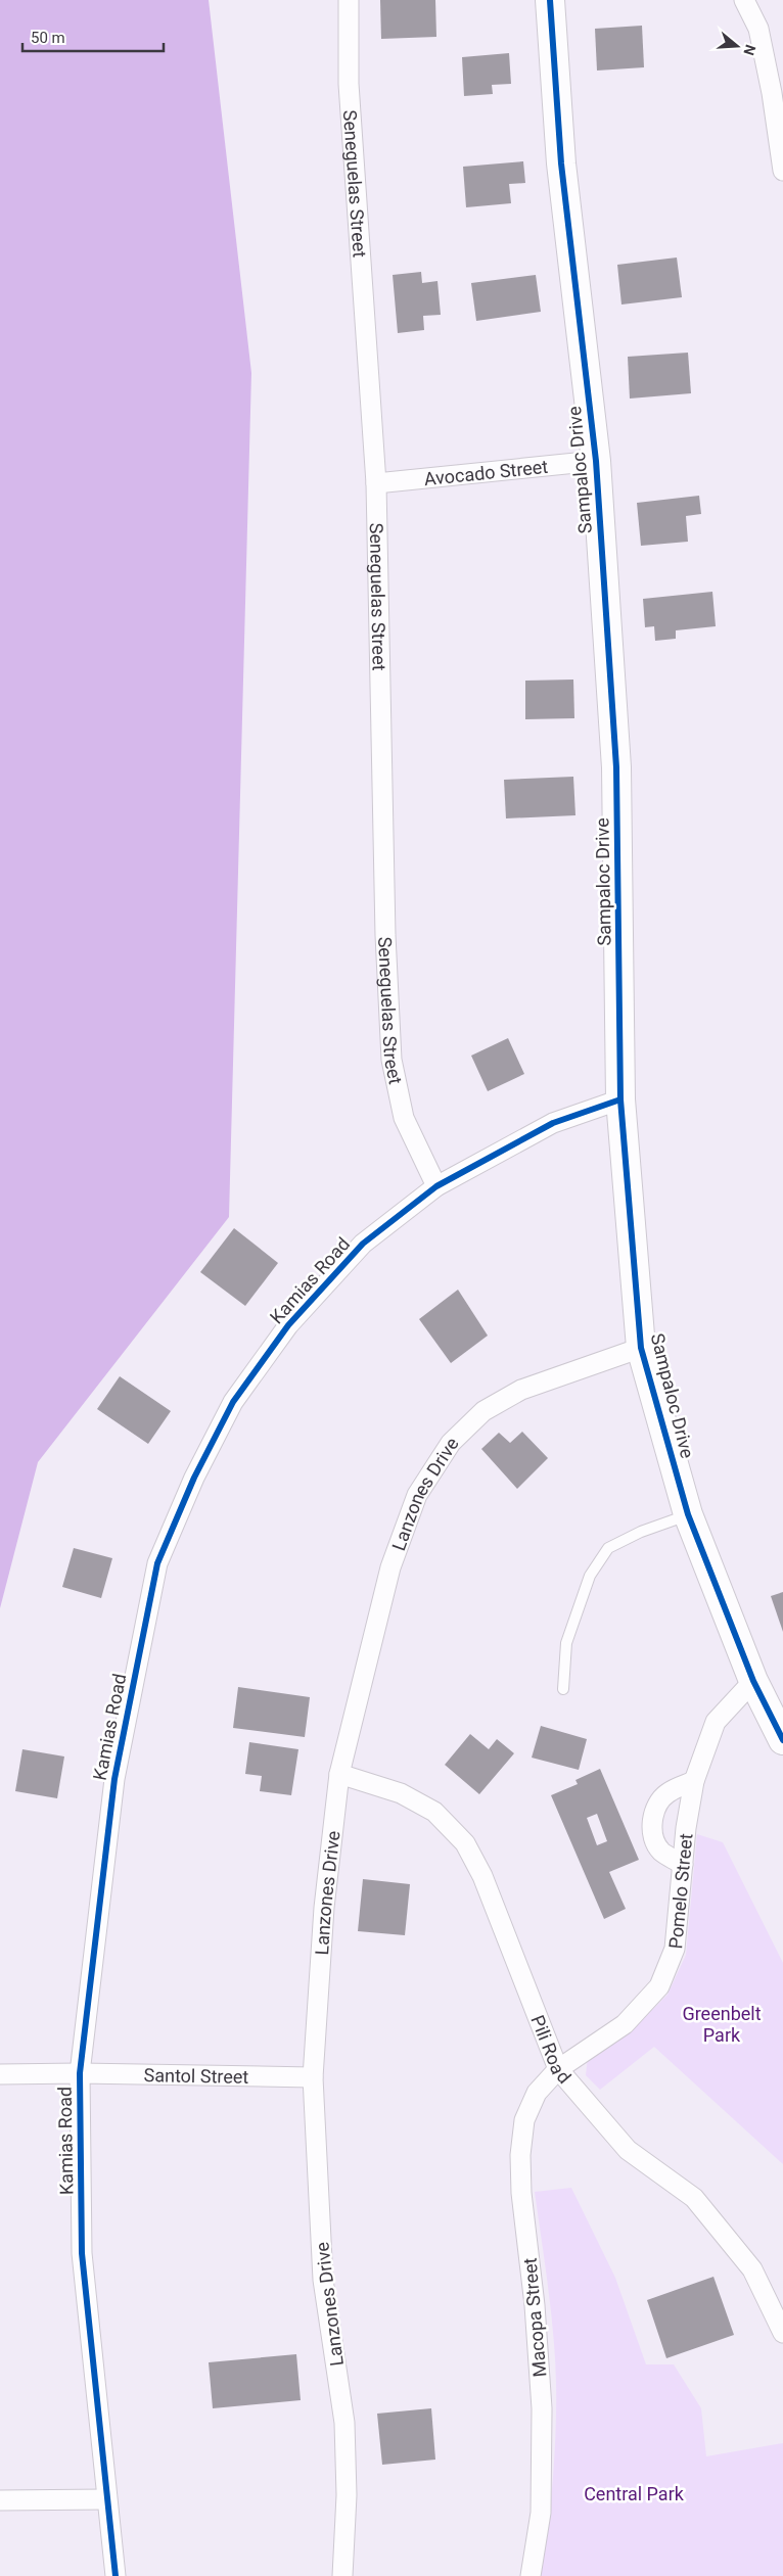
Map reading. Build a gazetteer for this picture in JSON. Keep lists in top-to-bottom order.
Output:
{
  "streets": {
    "street": [
      "Seneguelas Street",
      "Sampaloc Drive",
      "Avocado Street",
      "Kamias Road",
      "Lanzones Drive",
      "Pomelo Street",
      "Pili Road",
      "Santol Street",
      "Macopa Street"
    ]
  },
  "crossings": [
    ["Seneguelas Street", "Avocado Street"],
    ["Seneguelas Street", "Kamias Road"],
    ["Sampaloc Drive", "Avocado Street"],
    ["Sampaloc Drive", "Kamias Road"],
    ["Sampaloc Drive", "Lanzones Drive"],
    ["Sampaloc Drive", "Pomelo Street"],
    ["Kamias Road", "Santol Street"],
    ["Lanzones Drive", "Pili Road"],
    ["Lanzones Drive", "Santol Street"],
    ["Pomelo Street", "Pili Road"],
    ["Pomelo Street", "Macopa Street"],
    ["Pili Road", "Macopa Street"]
  ],
  "parks": ["Greenbelt Park", "Central Park"],
  "scale_bar": "50 m",
  "north": "right"
}
